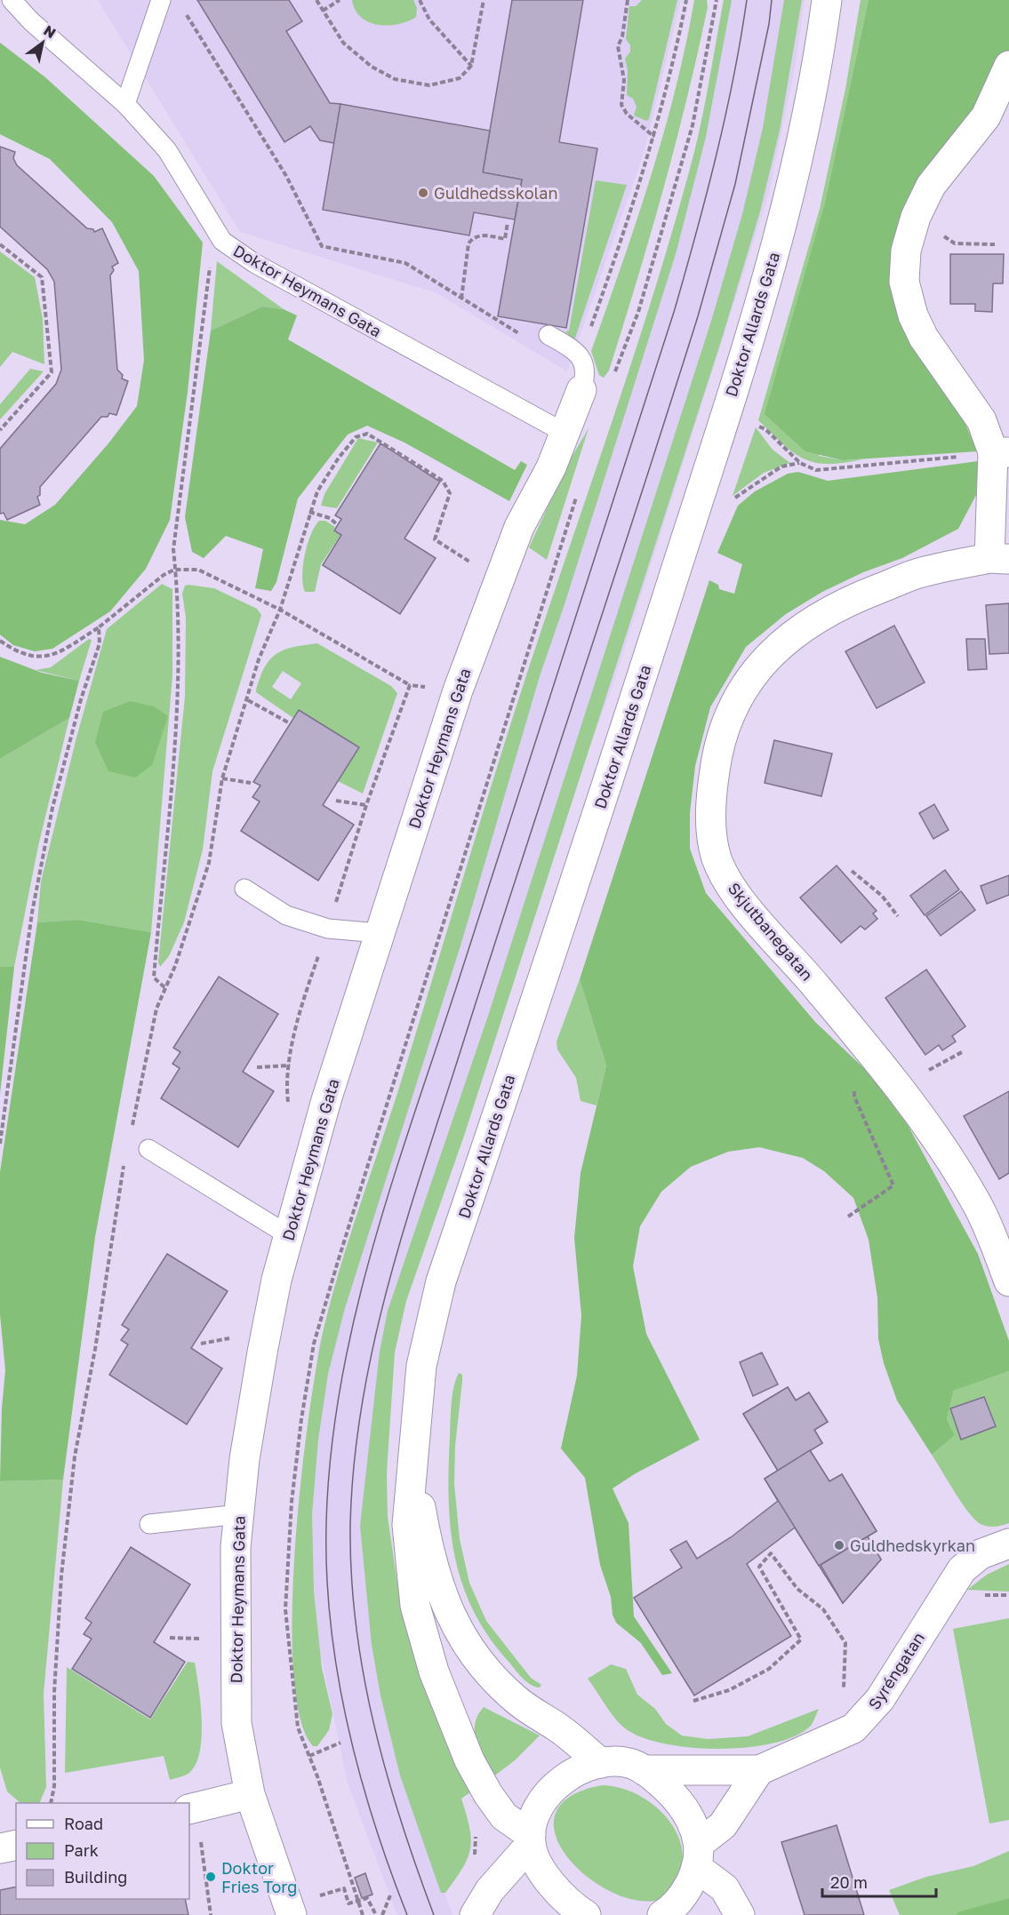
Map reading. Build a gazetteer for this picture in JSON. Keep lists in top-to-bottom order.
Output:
{
  "streets": {
    "street": [
      "Doktor Heymans Gata",
      "Doktor Allards Gata",
      "Skjutbanegatan",
      "Syréngatan"
    ]
  },
  "places": ["Guldhedsskolan", "Guldhedskyrkan", "Doktor Fries Torg"],
  "legend": ["Road", "Park", "Building"],
  "scale_bar": "20 m",
  "north": "top right"
}
